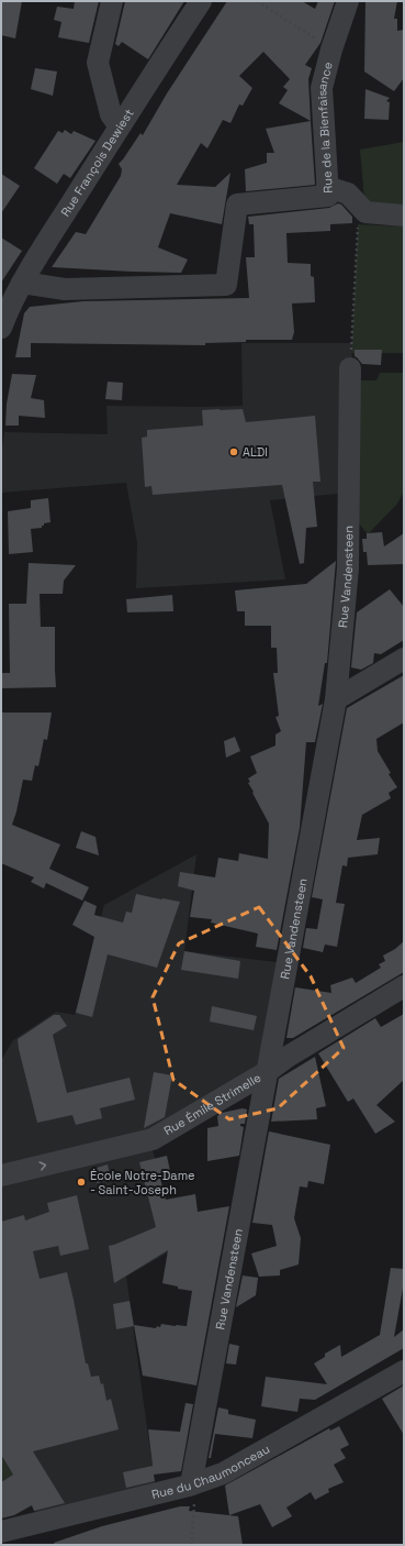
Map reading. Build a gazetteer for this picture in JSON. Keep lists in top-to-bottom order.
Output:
{
  "streets": {
    "street": [
      "Rue de la Bienfaisance",
      "Rue François Dewiest",
      "Rue Vandensteen",
      "Rue Émile Strimelle",
      "Rue du Chaumonceau"
    ]
  },
  "crossings": [
    ["Rue de la Bienfaisance", "Rue François Dewiest"],
    ["Rue Vandensteen", "Rue Émile Strimelle"],
    ["Rue Vandensteen", "Rue du Chaumonceau"]
  ],
  "one_way": ["Rue Émile Strimelle"],
  "places": ["ALDI", "École Notre-Dame - Saint-Joseph"]
}
